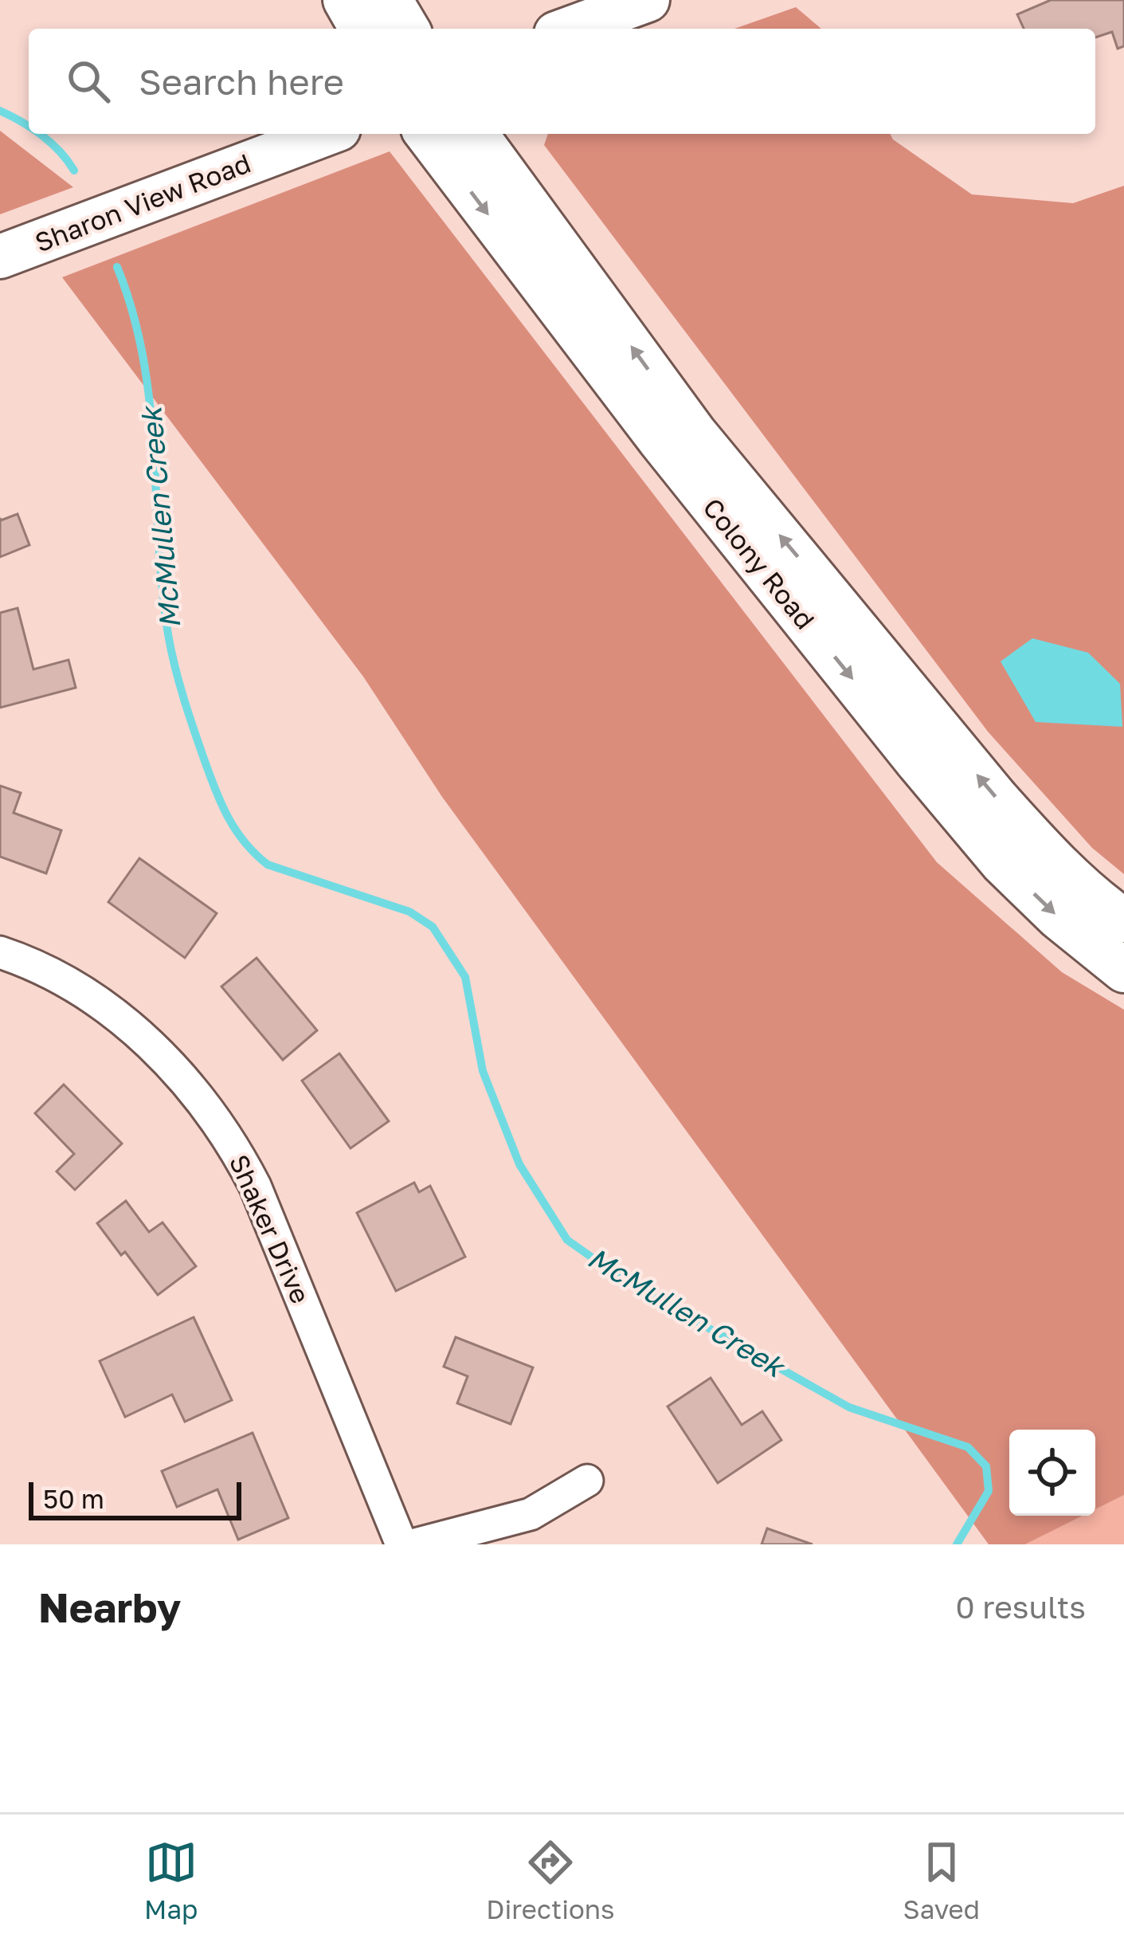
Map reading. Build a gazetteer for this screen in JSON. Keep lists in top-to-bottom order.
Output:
{
  "streets": {
    "main road": ["Sharon View Road", "Colony Road"],
    "street": ["Shaker Drive"]
  },
  "water": ["McMullen Creek"],
  "scale_bar": "50 m",
  "page": {
    "search": "Search here",
    "scale": "50 m",
    "heading": ["Nearby", "0 results"],
    "nav": ["Map", "Directions", "Saved"]
  }
}
